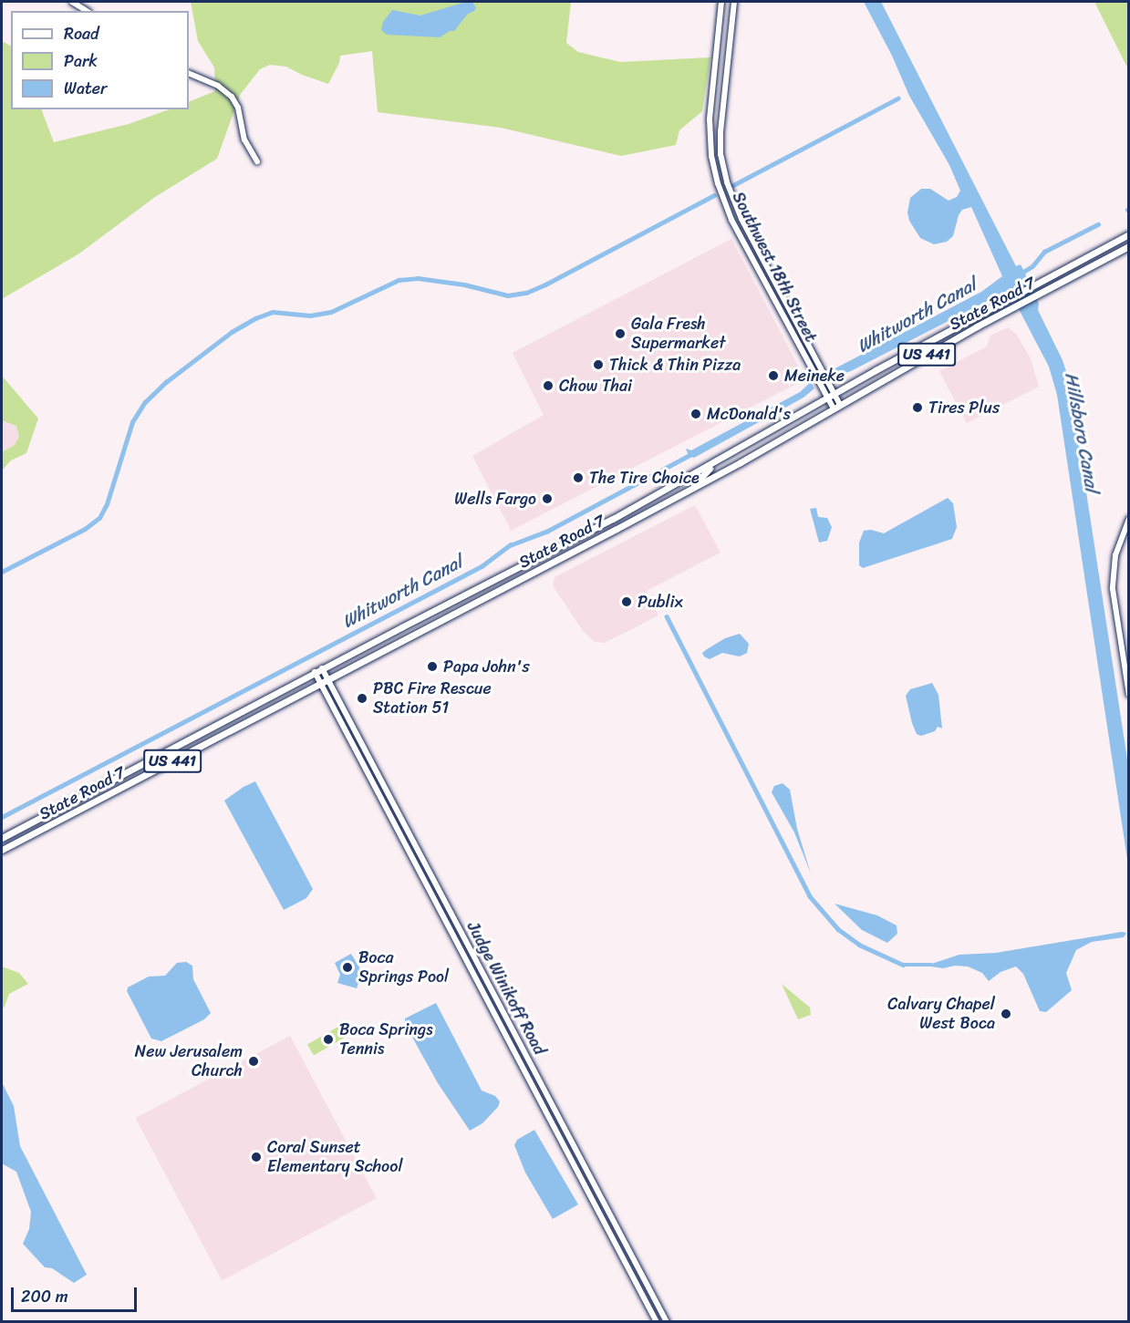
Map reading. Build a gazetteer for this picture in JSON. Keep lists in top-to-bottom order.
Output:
{
  "streets": {
    "main road": ["State Road 7", "US 441"],
    "street": ["Southwest 18th Street", "Judge Winikoff Road"]
  },
  "crossings": [
    ["Southwest 18th Street", "State Road 7"],
    ["State Road 7", "Judge Winikoff Road"]
  ],
  "water": ["Whitworth Canal", "Hillsboro Canal"],
  "places": [
    "Gala Fresh Supermarket",
    "Thick & Thin Pizza",
    "Meineke",
    "Chow Thai",
    "Tires Plus",
    "McDonald's",
    "The Tire Choice",
    "Wells Fargo",
    "Publix",
    "Papa John's",
    "PBC Fire Rescue Station 51",
    "Boca Springs Pool",
    "Calvary Chapel West Boca",
    "Boca Springs Tennis",
    "New Jerusalem Church",
    "Coral Sunset Elementary School"
  ],
  "legend": ["Road", "Park", "Water"],
  "scale_bar": "200 m"
}
